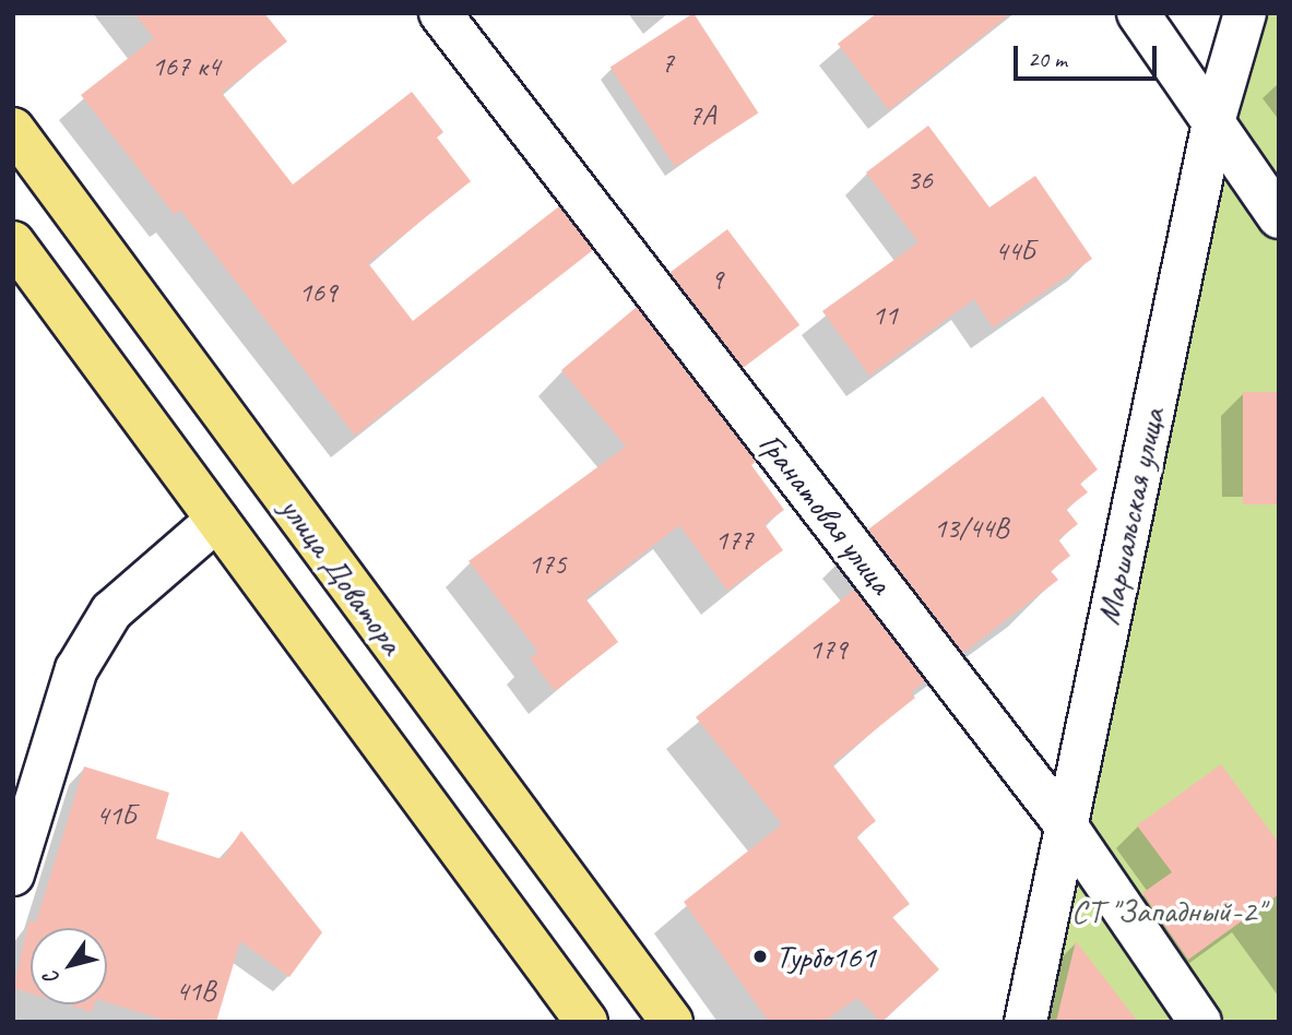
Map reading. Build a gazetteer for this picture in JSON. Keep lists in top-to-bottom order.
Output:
{
  "streets": {
    "main road": ["улица Доватора"],
    "street": ["Гранатовая улица", "Маршальская улица"]
  },
  "crossings": [
    ["Гранатовая улица", "Маршальская улица"]
  ],
  "parks": ["СТ \"Западный-2\""],
  "places": ["Турбо161"],
  "house_numbers": [
    "7",
    "167 к4",
    "7А",
    "36",
    "44Б",
    "9",
    "169",
    "11",
    "13/44В",
    "177",
    "175",
    "179",
    "41Б",
    "41В"
  ],
  "scale_bar": "20 m",
  "north": "bottom left"
}
